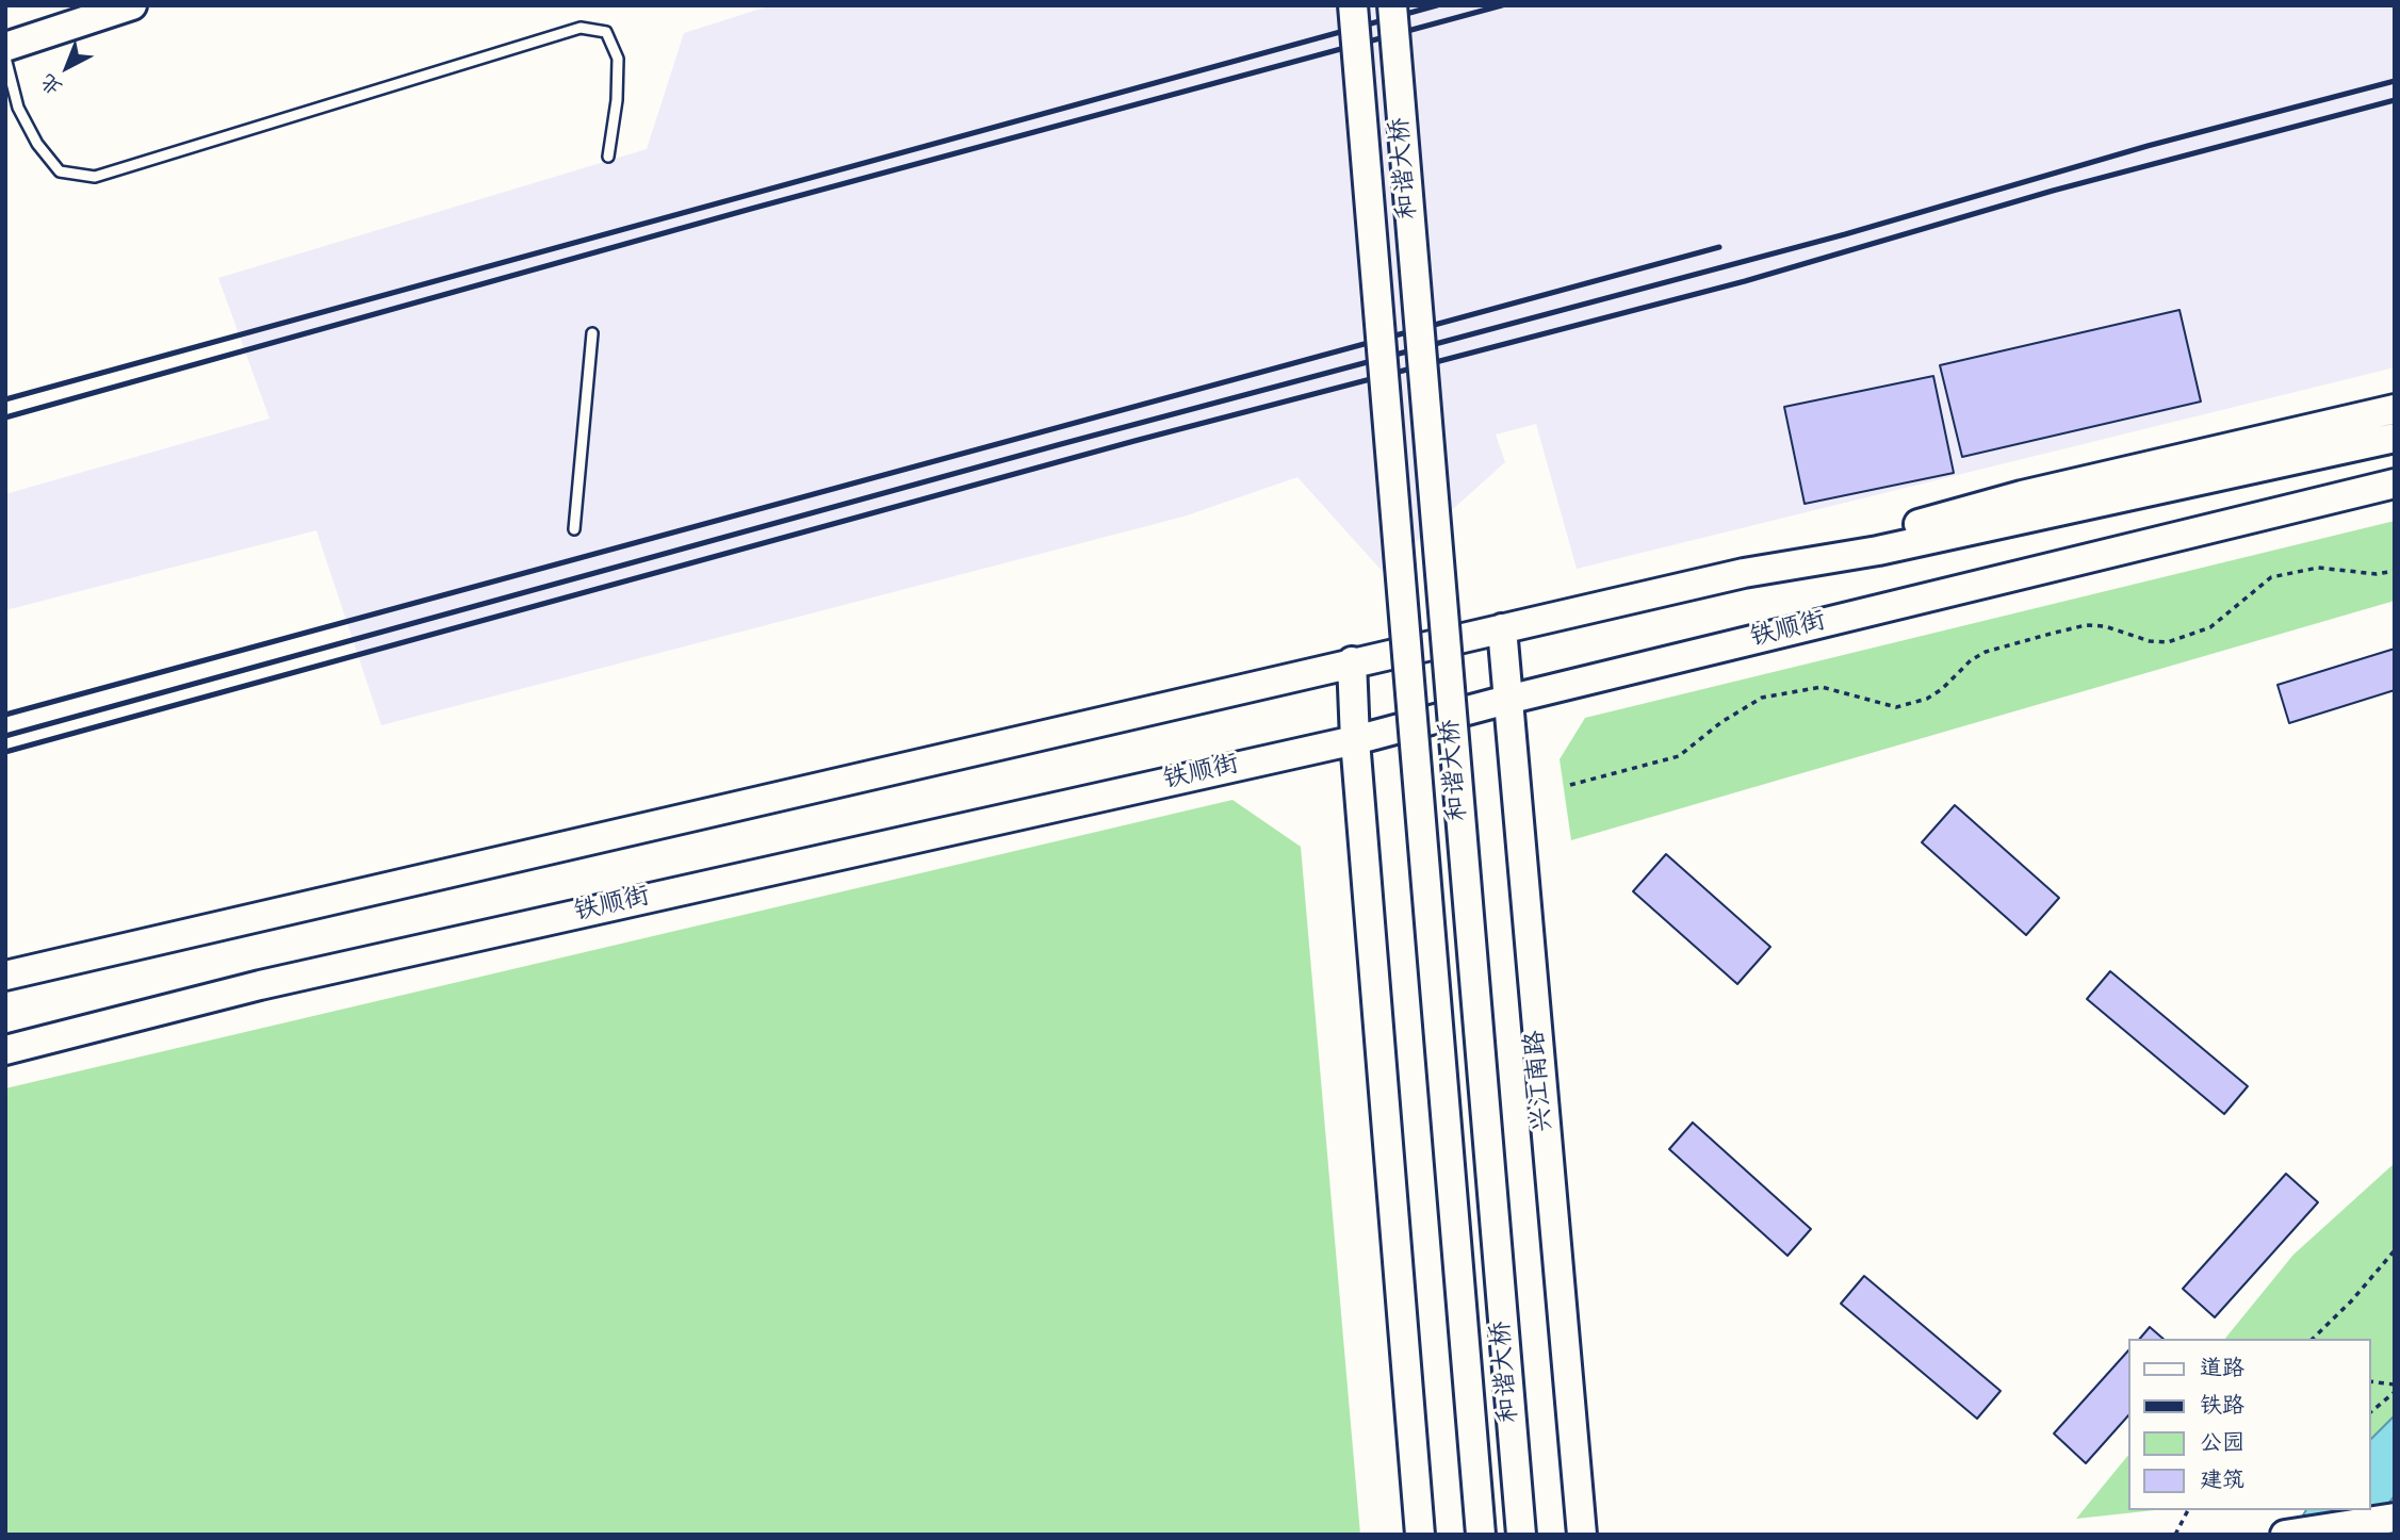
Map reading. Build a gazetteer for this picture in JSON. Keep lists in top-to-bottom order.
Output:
{
  "streets": {
    "main road": ["和谐大桥", "铁顺街", "兴江南路"]
  },
  "crossings": [
    ["铁顺街", "兴江南路"]
  ],
  "legend": [
    "道路",
    "铁路",
    "公园",
    "建筑"
  ],
  "north": "bottom left"
}
